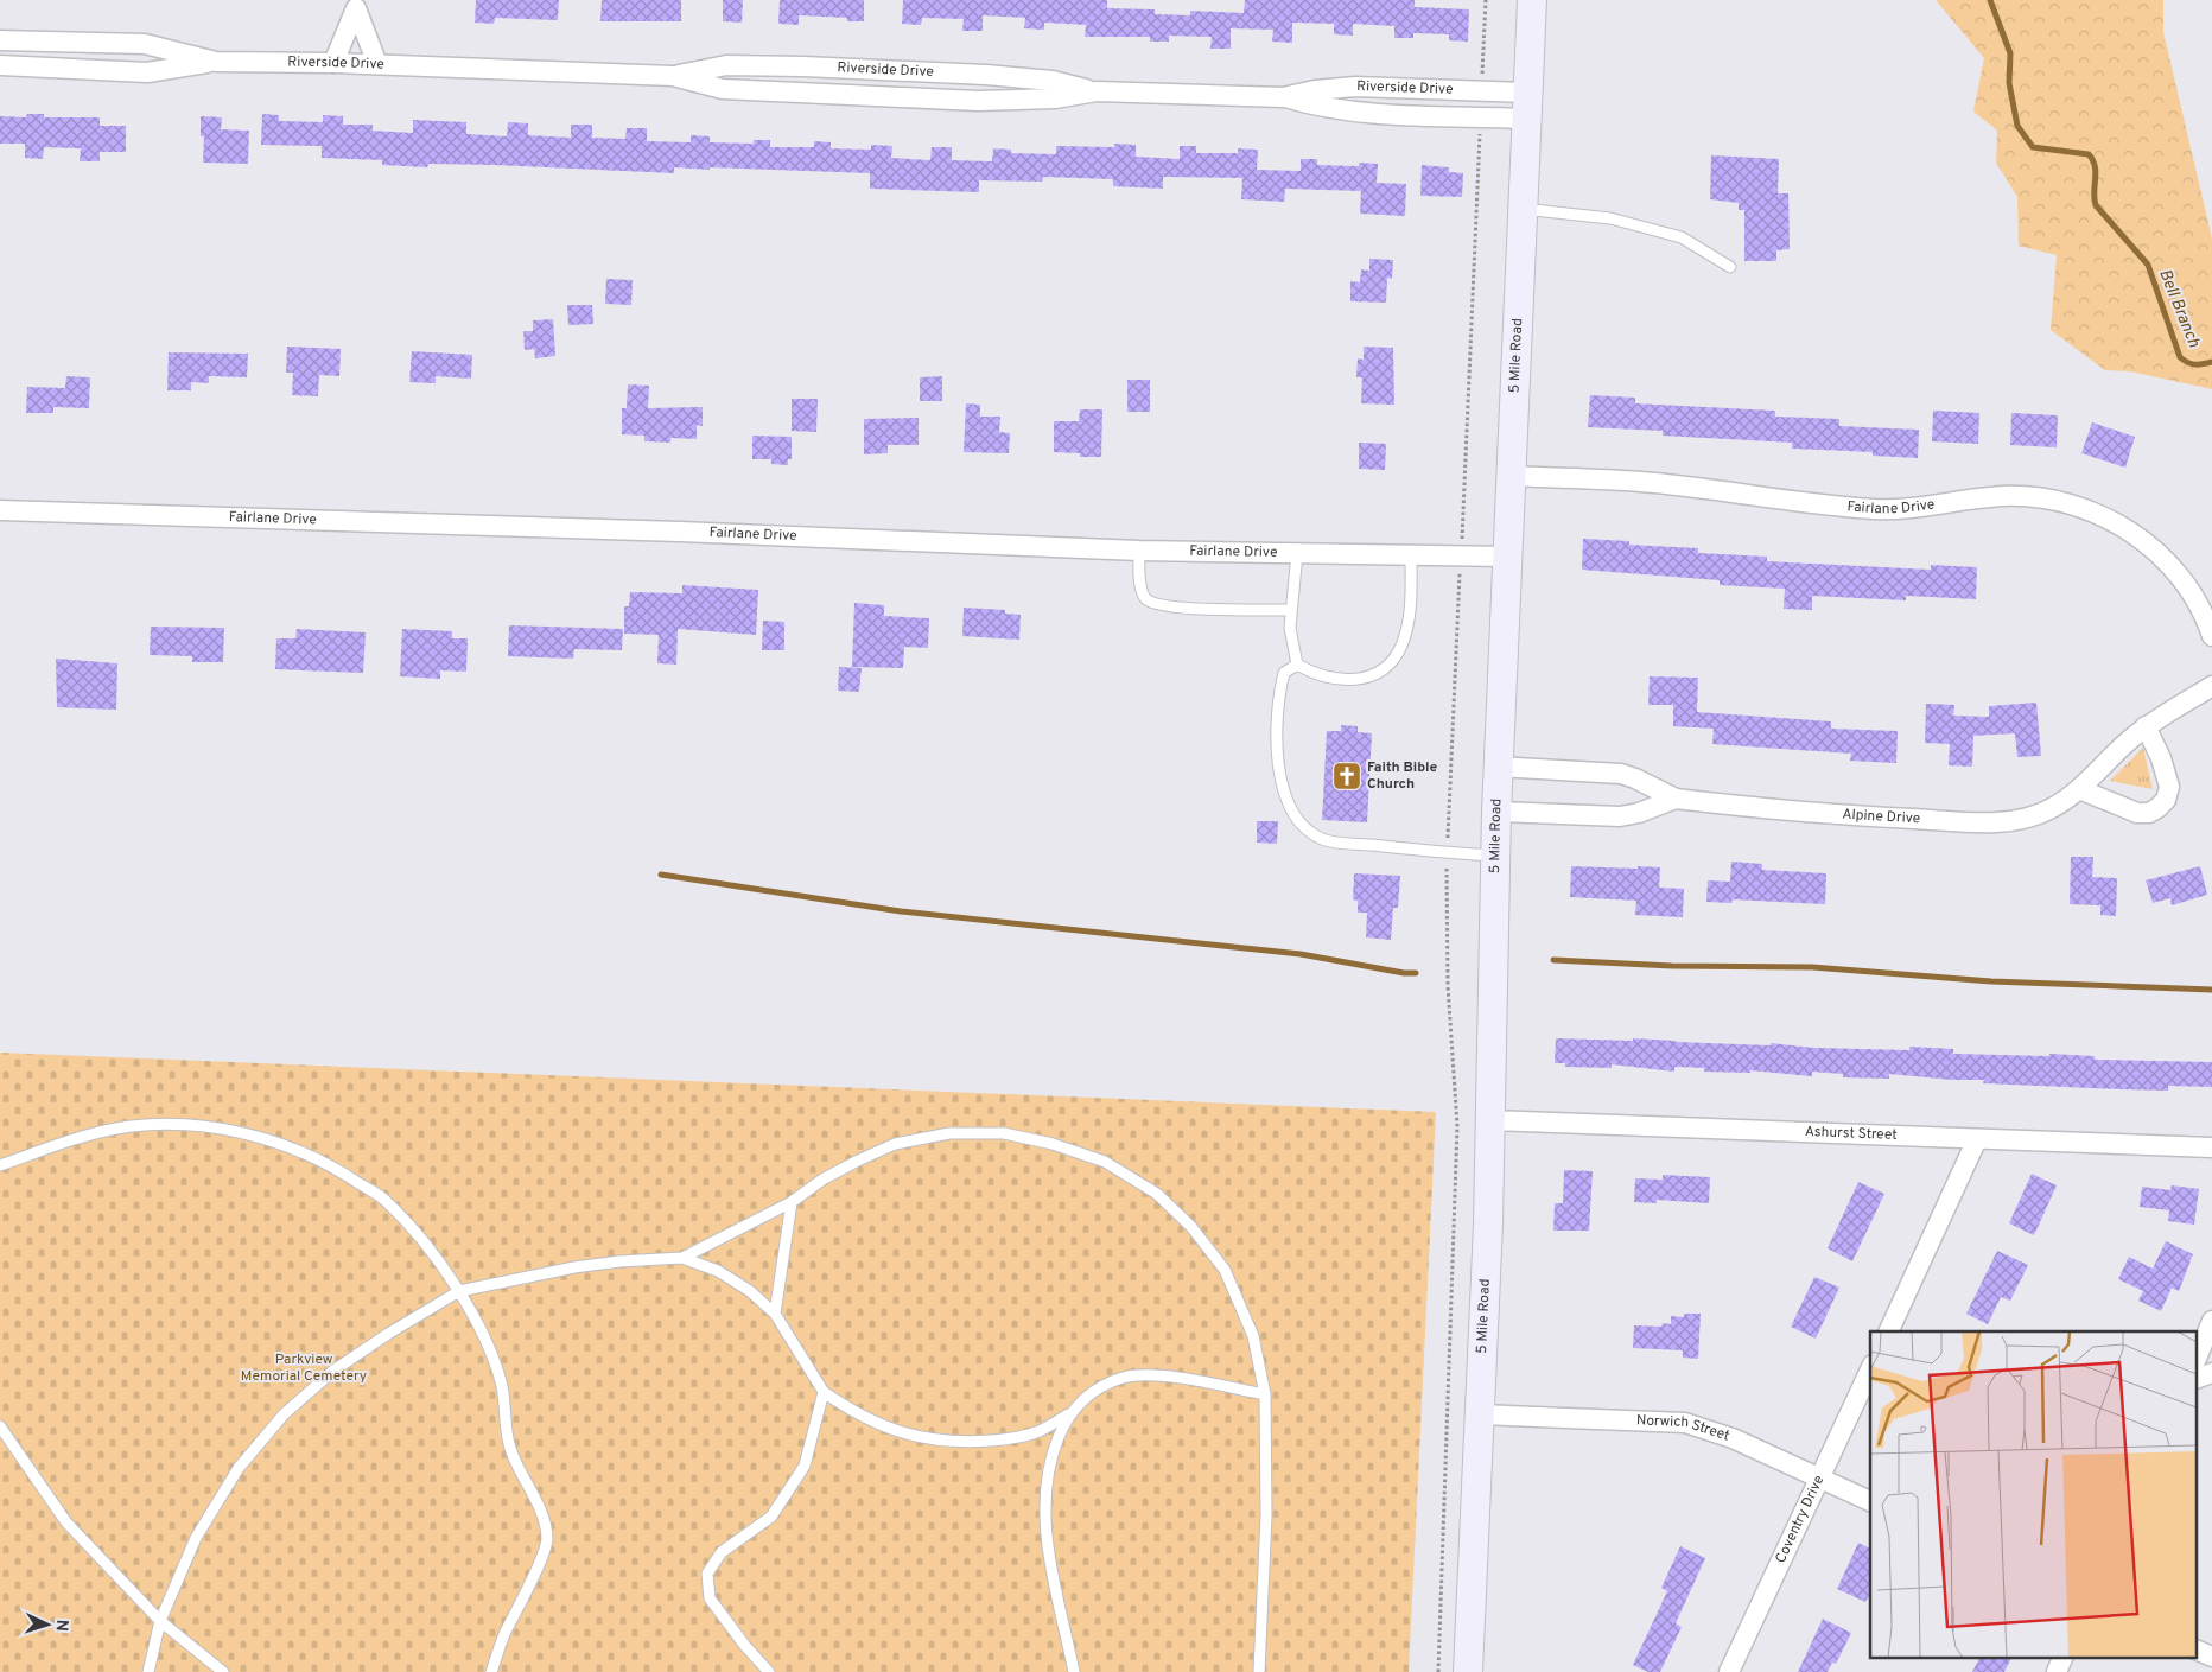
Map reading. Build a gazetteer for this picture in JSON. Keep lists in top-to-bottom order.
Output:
{
  "streets": {
    "main road": ["5 Mile Road"],
    "street": [
      "Riverside Drive",
      "Fairlane Drive",
      "Alpine Drive",
      "Ashurst Street",
      "Norwich Street",
      "Coventry Drive"
    ]
  },
  "crossings": [
    ["Riverside Drive", "5 Mile Road"],
    ["5 Mile Road", "Fairlane Drive"],
    ["5 Mile Road", "Alpine Drive"],
    ["5 Mile Road", "Ashurst Street"],
    ["5 Mile Road", "Norwich Street"],
    ["Norwich Street", "Coventry Drive"]
  ],
  "water": ["Bell Branch"],
  "parks": ["Parkview Memorial Cemetery"],
  "places": {
    "church": ["Faith Bible Church"]
  },
  "north": "right"
}
